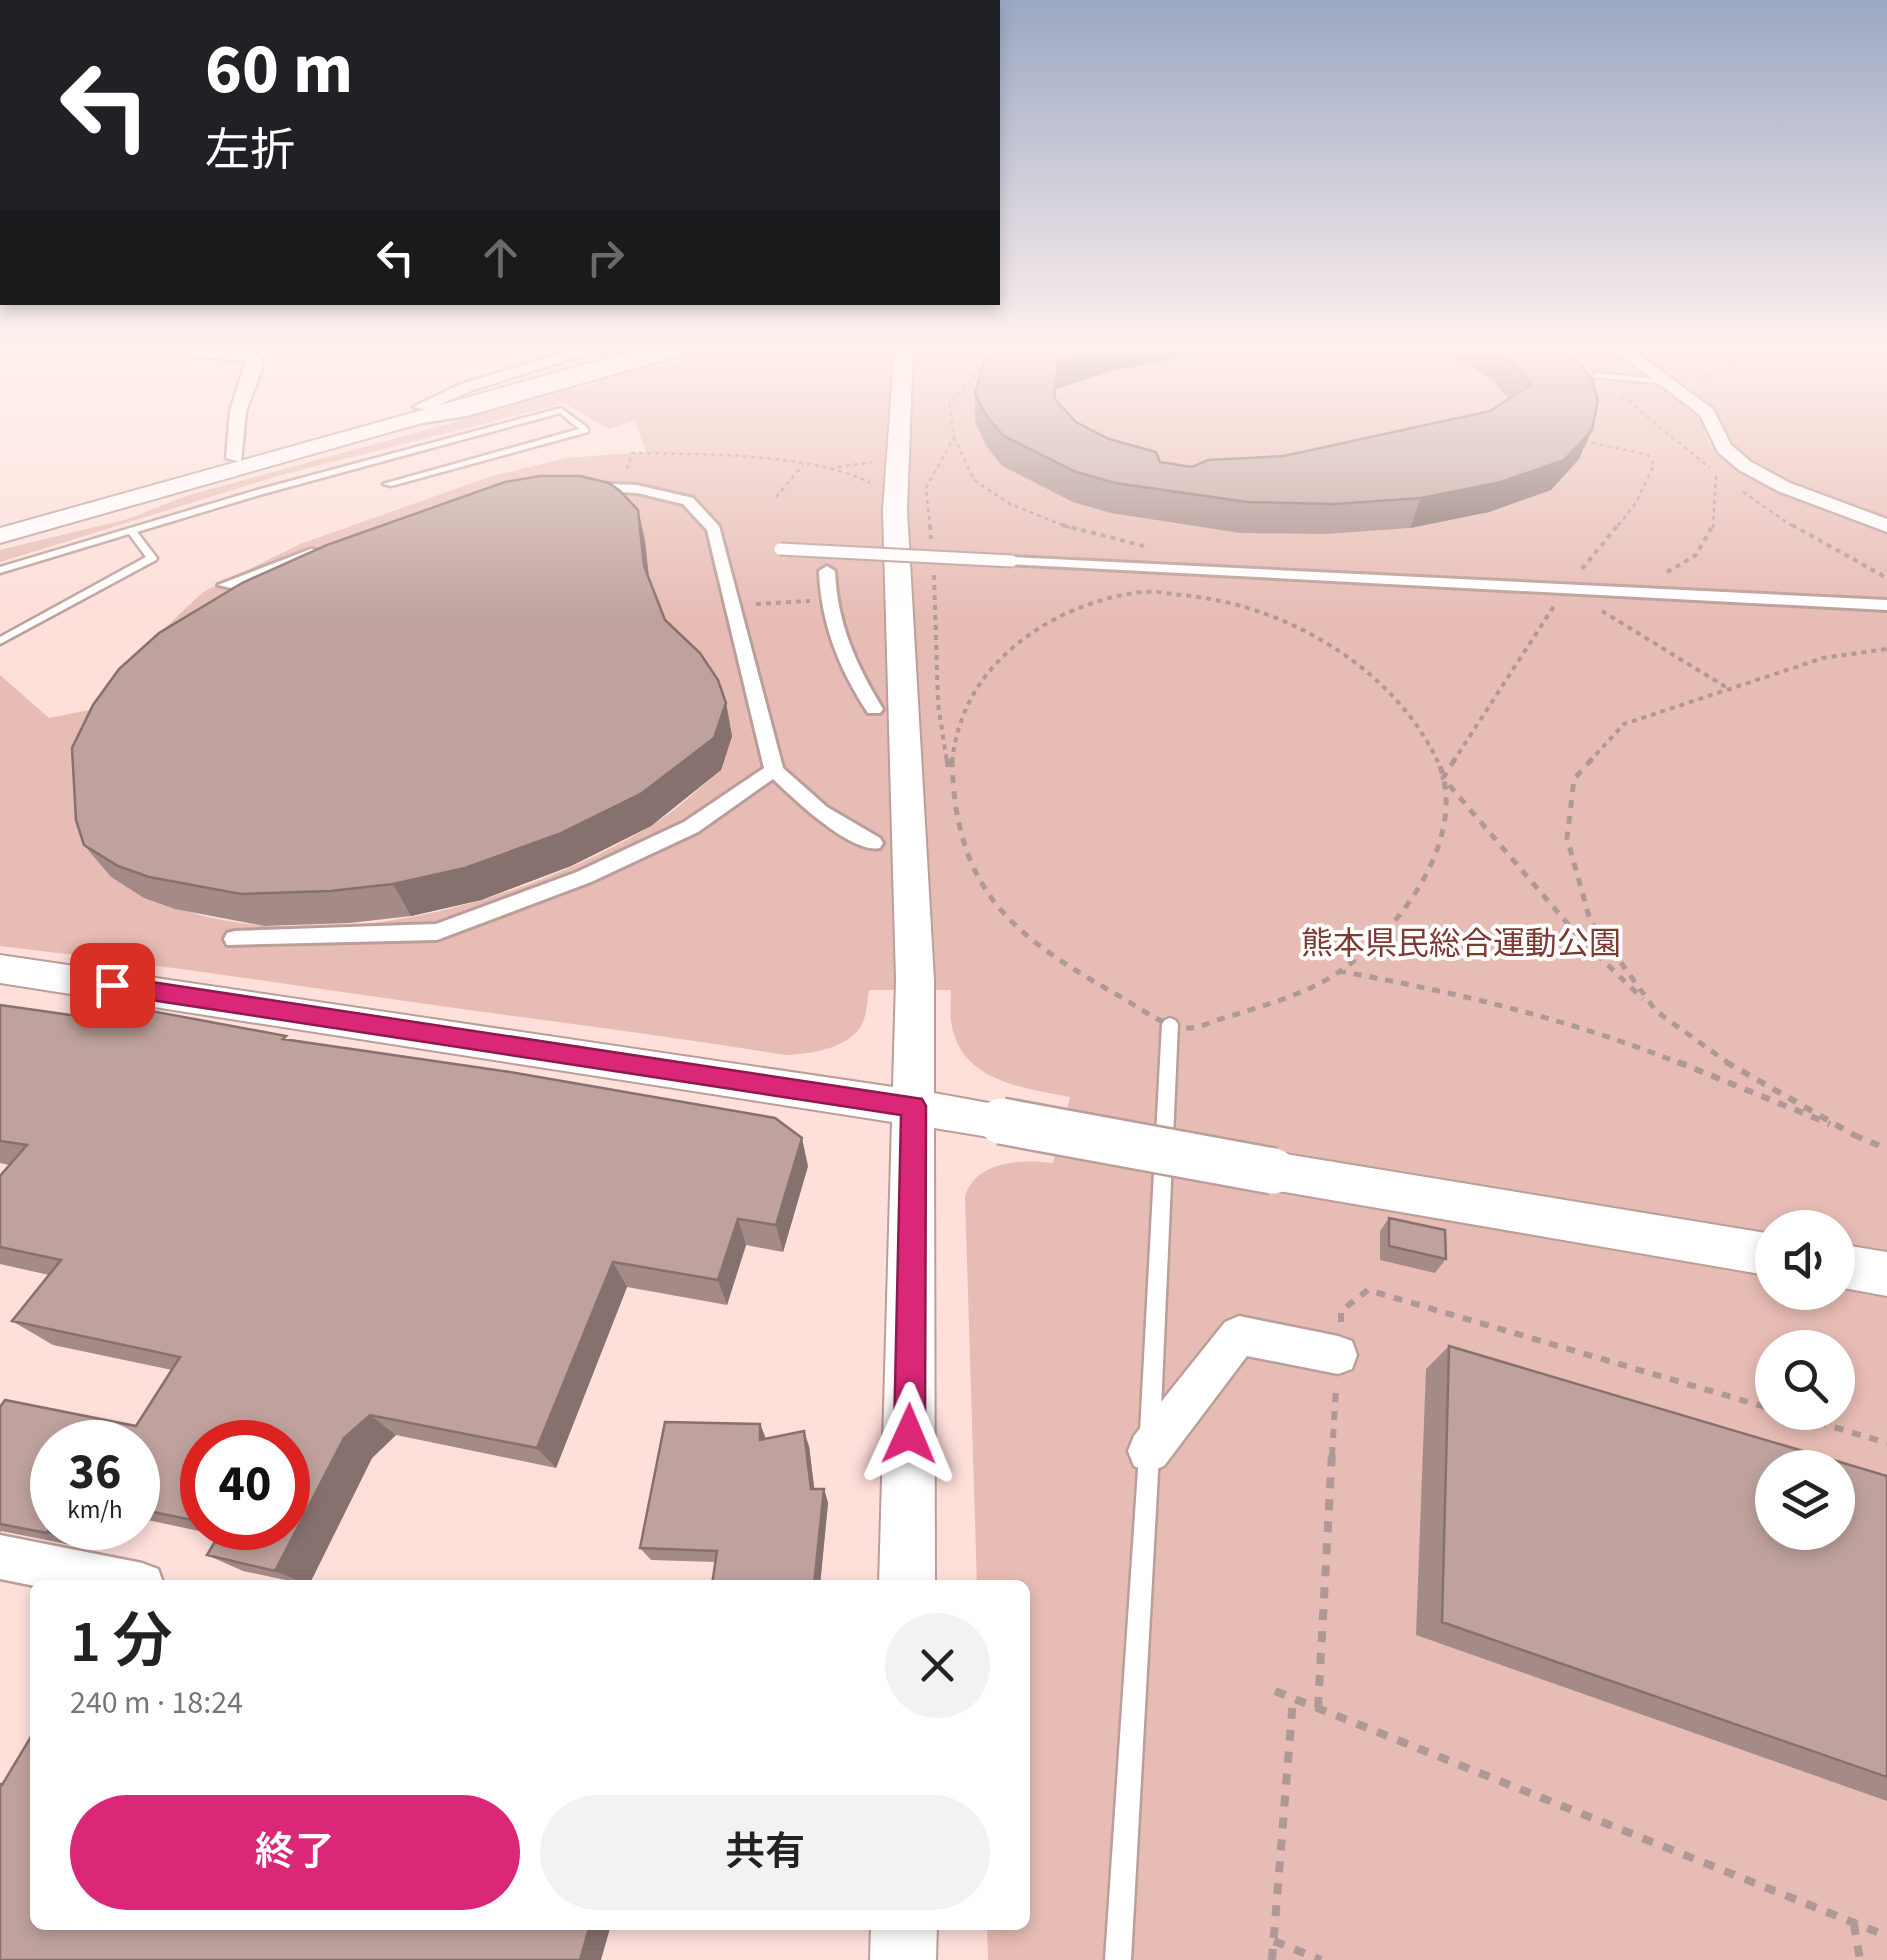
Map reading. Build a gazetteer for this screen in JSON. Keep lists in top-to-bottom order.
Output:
{
  "parks": ["熊本県民総合運動公園"],
  "page": {
    "turn": ["60 m", "左折"],
    "speed": "36 km/h",
    "limit": "40",
    "heading": ["1 分", "240 m · 18:24"],
    "buttons": ["終了", "共有"]
  }
}
